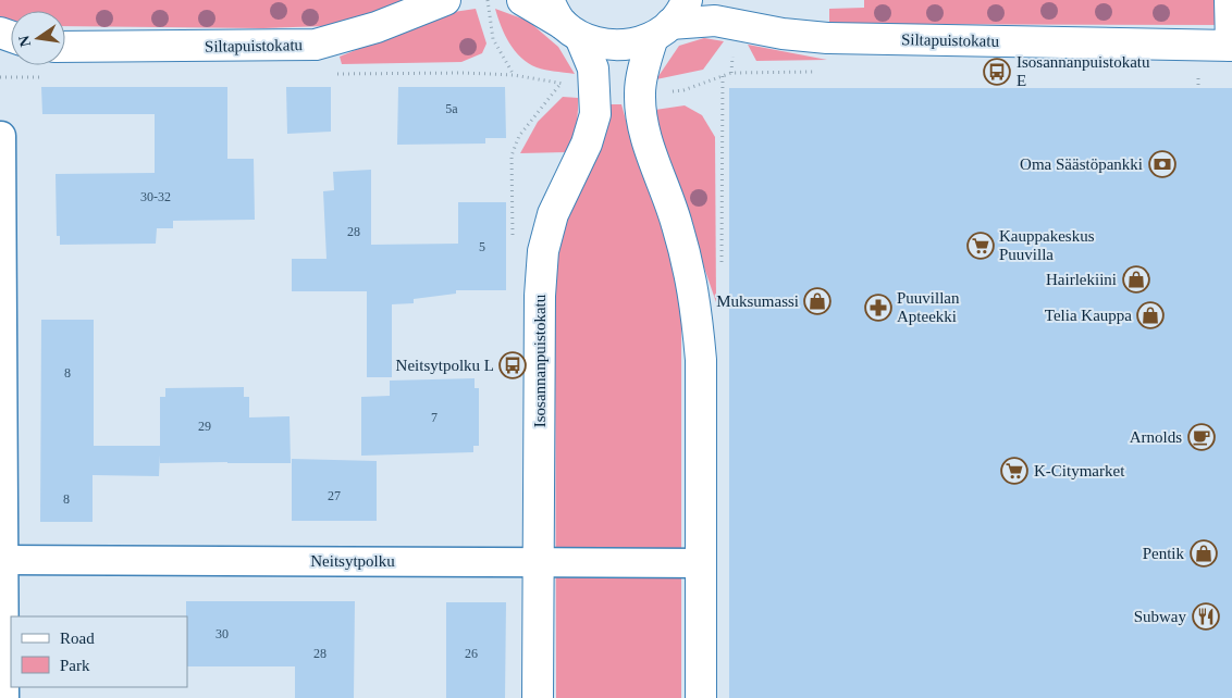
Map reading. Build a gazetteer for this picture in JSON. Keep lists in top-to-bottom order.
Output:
{
  "streets": {
    "street": ["Siltapuistokatu", "Isosannanpuistokatu", "Neitsytpolku"]
  },
  "crossings": [
    ["Siltapuistokatu", "Isosannanpuistokatu"],
    ["Isosannanpuistokatu", "Neitsytpolku"]
  ],
  "places": {
    "bus stop": ["Isosannanpuistokatu E", "Neitsytpolku L"],
    "bank": ["Oma Säästöpankki"],
    "supermarket": ["Kauppakeskus Puuvilla", "K-Citymarket"],
    "shop": [
      "Hairlekiini",
      "Muksumassi",
      "Telia Kauppa",
      "Pentik"
    ],
    "pharmacy": ["Puuvillan Apteekki"],
    "cafe": ["Arnolds"],
    "restaurant": ["Subway"]
  },
  "house_numbers": [
    "5a",
    "30-32",
    "28",
    "5",
    "8",
    "7",
    "29",
    "27",
    "8",
    "30",
    "28",
    "26"
  ],
  "legend": ["Road", "Park"],
  "north": "left"
}
